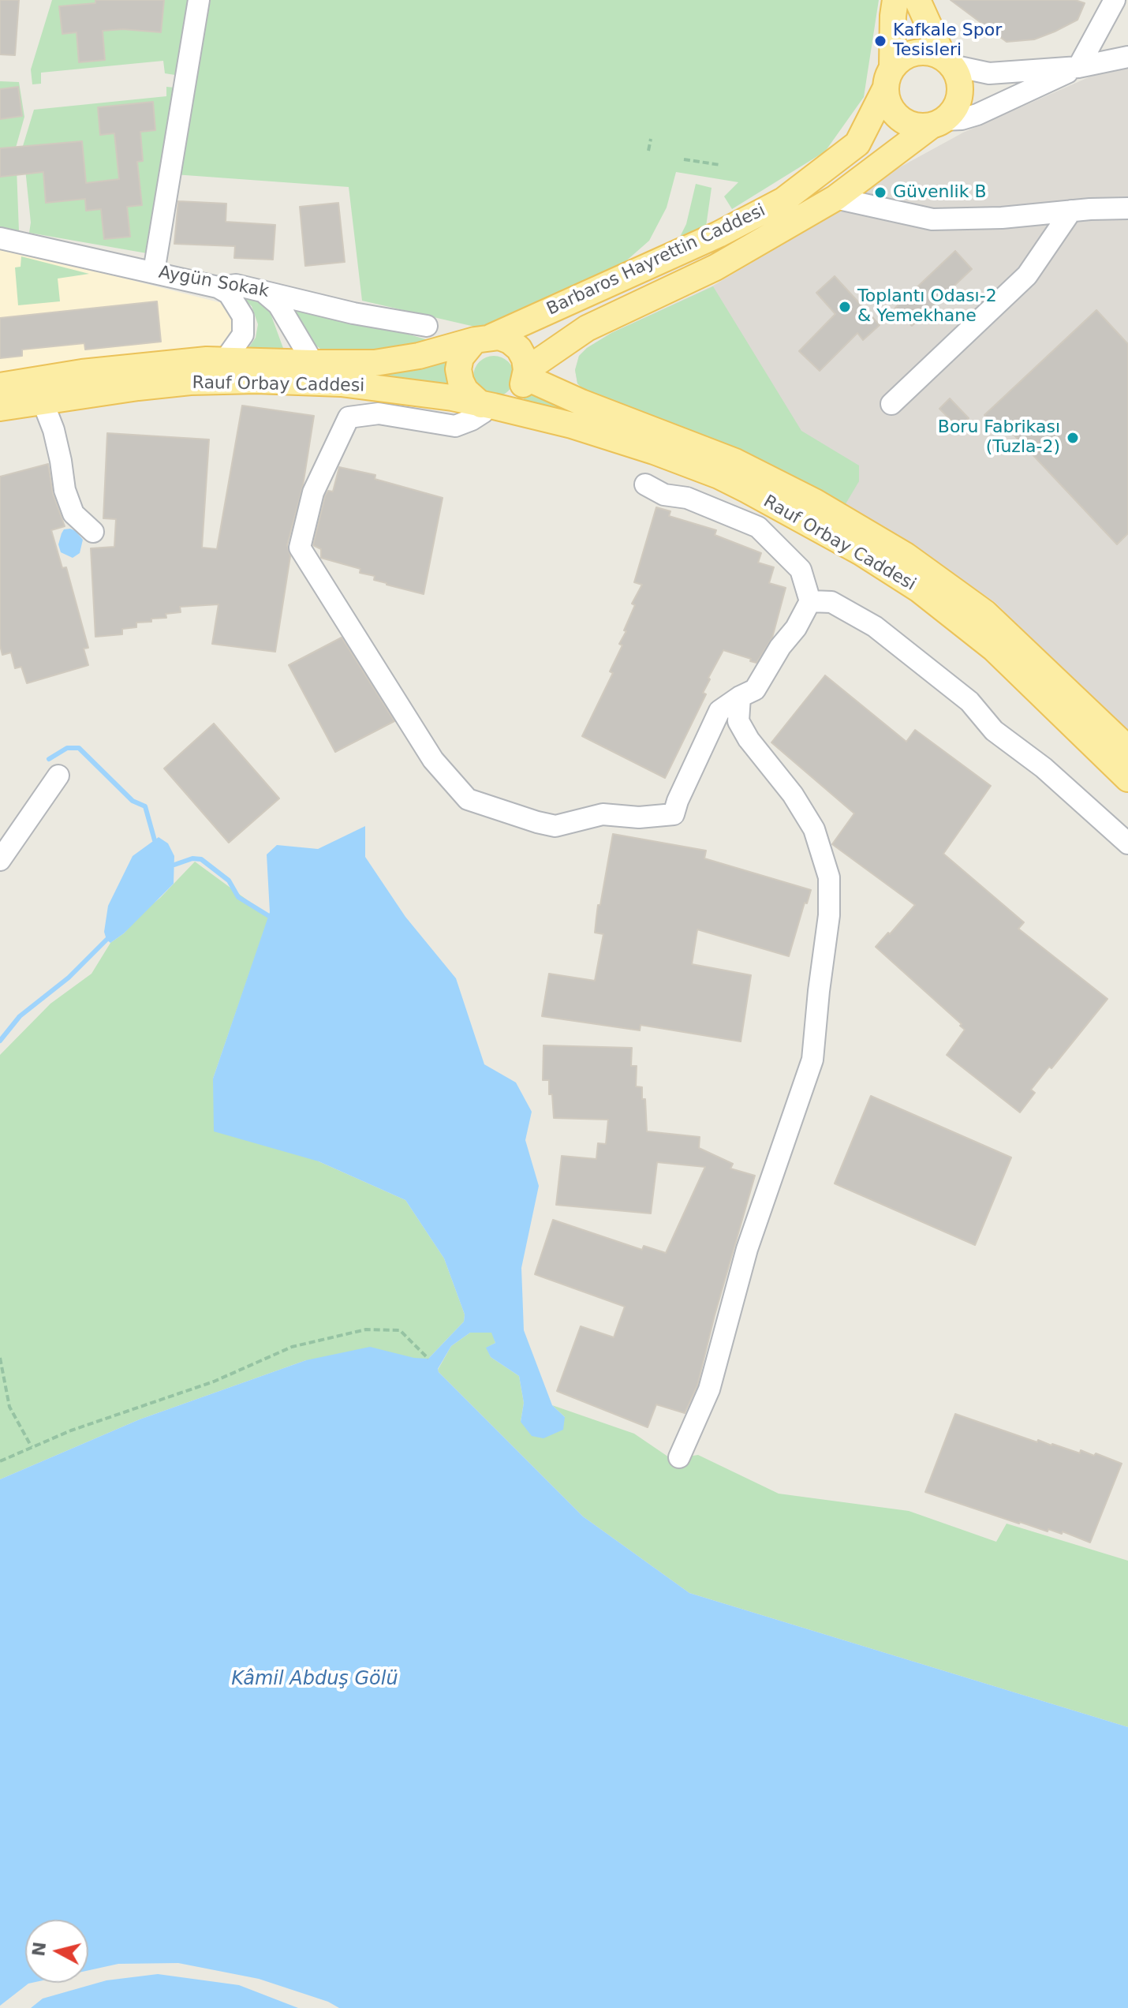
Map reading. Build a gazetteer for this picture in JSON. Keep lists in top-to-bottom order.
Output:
{
  "streets": {
    "main road": ["Barbaros Hayrettin Caddesi", "Rauf Orbay Caddesi"],
    "street": ["Aygün Sokak"]
  },
  "crossings": [
    ["Barbaros Hayrettin Caddesi", "Rauf Orbay Caddesi"]
  ],
  "water": ["Kâmil Abduş Gölü"],
  "places": [
    "Kafkale Spor Tesisleri",
    "Güvenlik B",
    "Toplantı Odası-2 & Yemekhane",
    "Boru Fabrikası (Tuzla-2)"
  ],
  "north": "left"
}
